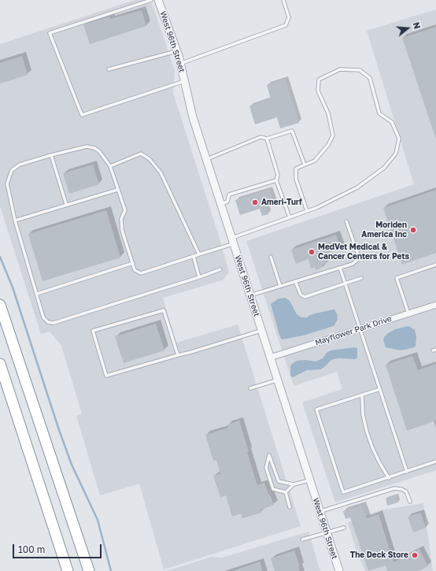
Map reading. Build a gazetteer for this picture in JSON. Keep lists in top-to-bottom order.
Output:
{
  "streets": {
    "street": ["West 96th Street", "Mayflower Park Drive"]
  },
  "crossings": [
    ["West 96th Street", "Mayflower Park Drive"]
  ],
  "places": [
    "Ameri-Turf",
    "Moriden America Inc",
    "MedVet Medical & Cancer Centers for Pets",
    "The Deck Store"
  ],
  "scale_bar": "100 m",
  "north": "right"
}
